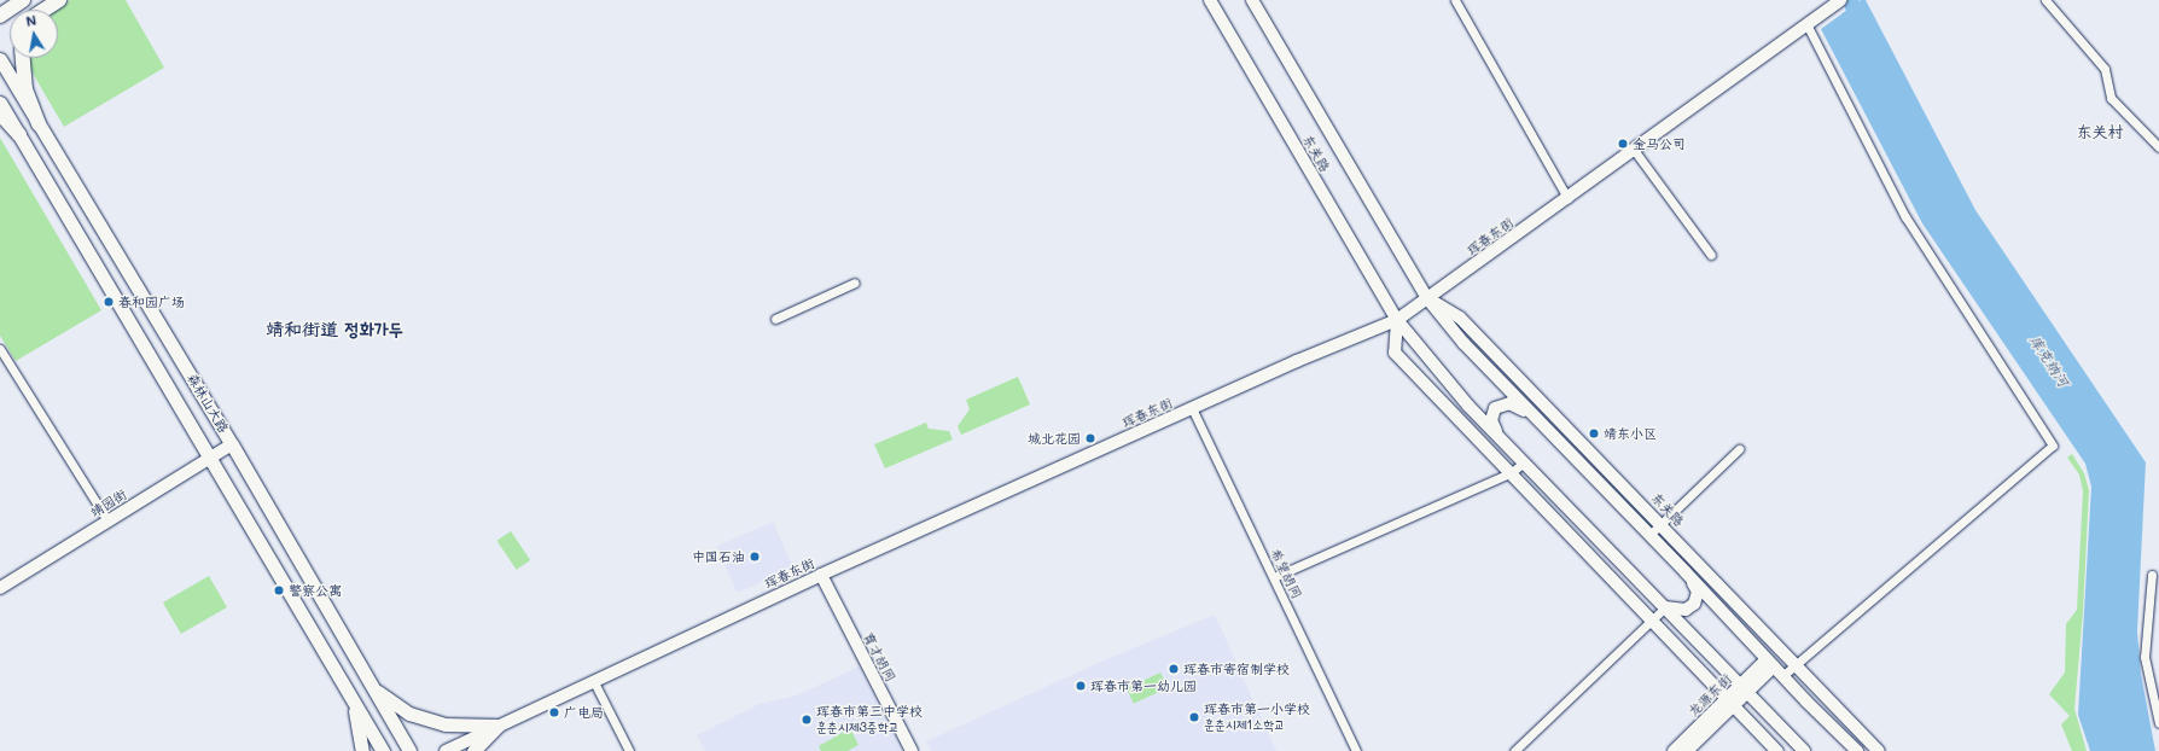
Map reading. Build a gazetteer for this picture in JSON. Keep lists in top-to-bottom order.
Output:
{
  "streets": {
    "main road": [
      "东关路",
      "珲春东街",
      "森林山大路",
      "靖园街",
      "育才胡同",
      "龙源东街"
    ],
    "street": ["希望胡同"]
  },
  "crossings": [
    ["东关路", "珲春东街"],
    ["东关路", "龙源东街"],
    ["珲春东街", "希望胡同"],
    ["珲春东街", "育才胡同"],
    ["森林山大路", "靖园街"]
  ],
  "districts": ["东关村", "靖和街道 정화가두"],
  "water": ["库克纳河"],
  "places": [
    "金马公司",
    "春和园广场",
    "靖东小区",
    "城北花园",
    "中国石油",
    "警察公寓",
    "珲春市寄宿制学校",
    "珲春市第一幼儿园",
    "广电局",
    "珲春市第一小学校 훈춘시제1소학교",
    "珲春市第三中学校 훈춘시제3중학교"
  ],
  "north": "top"
}
